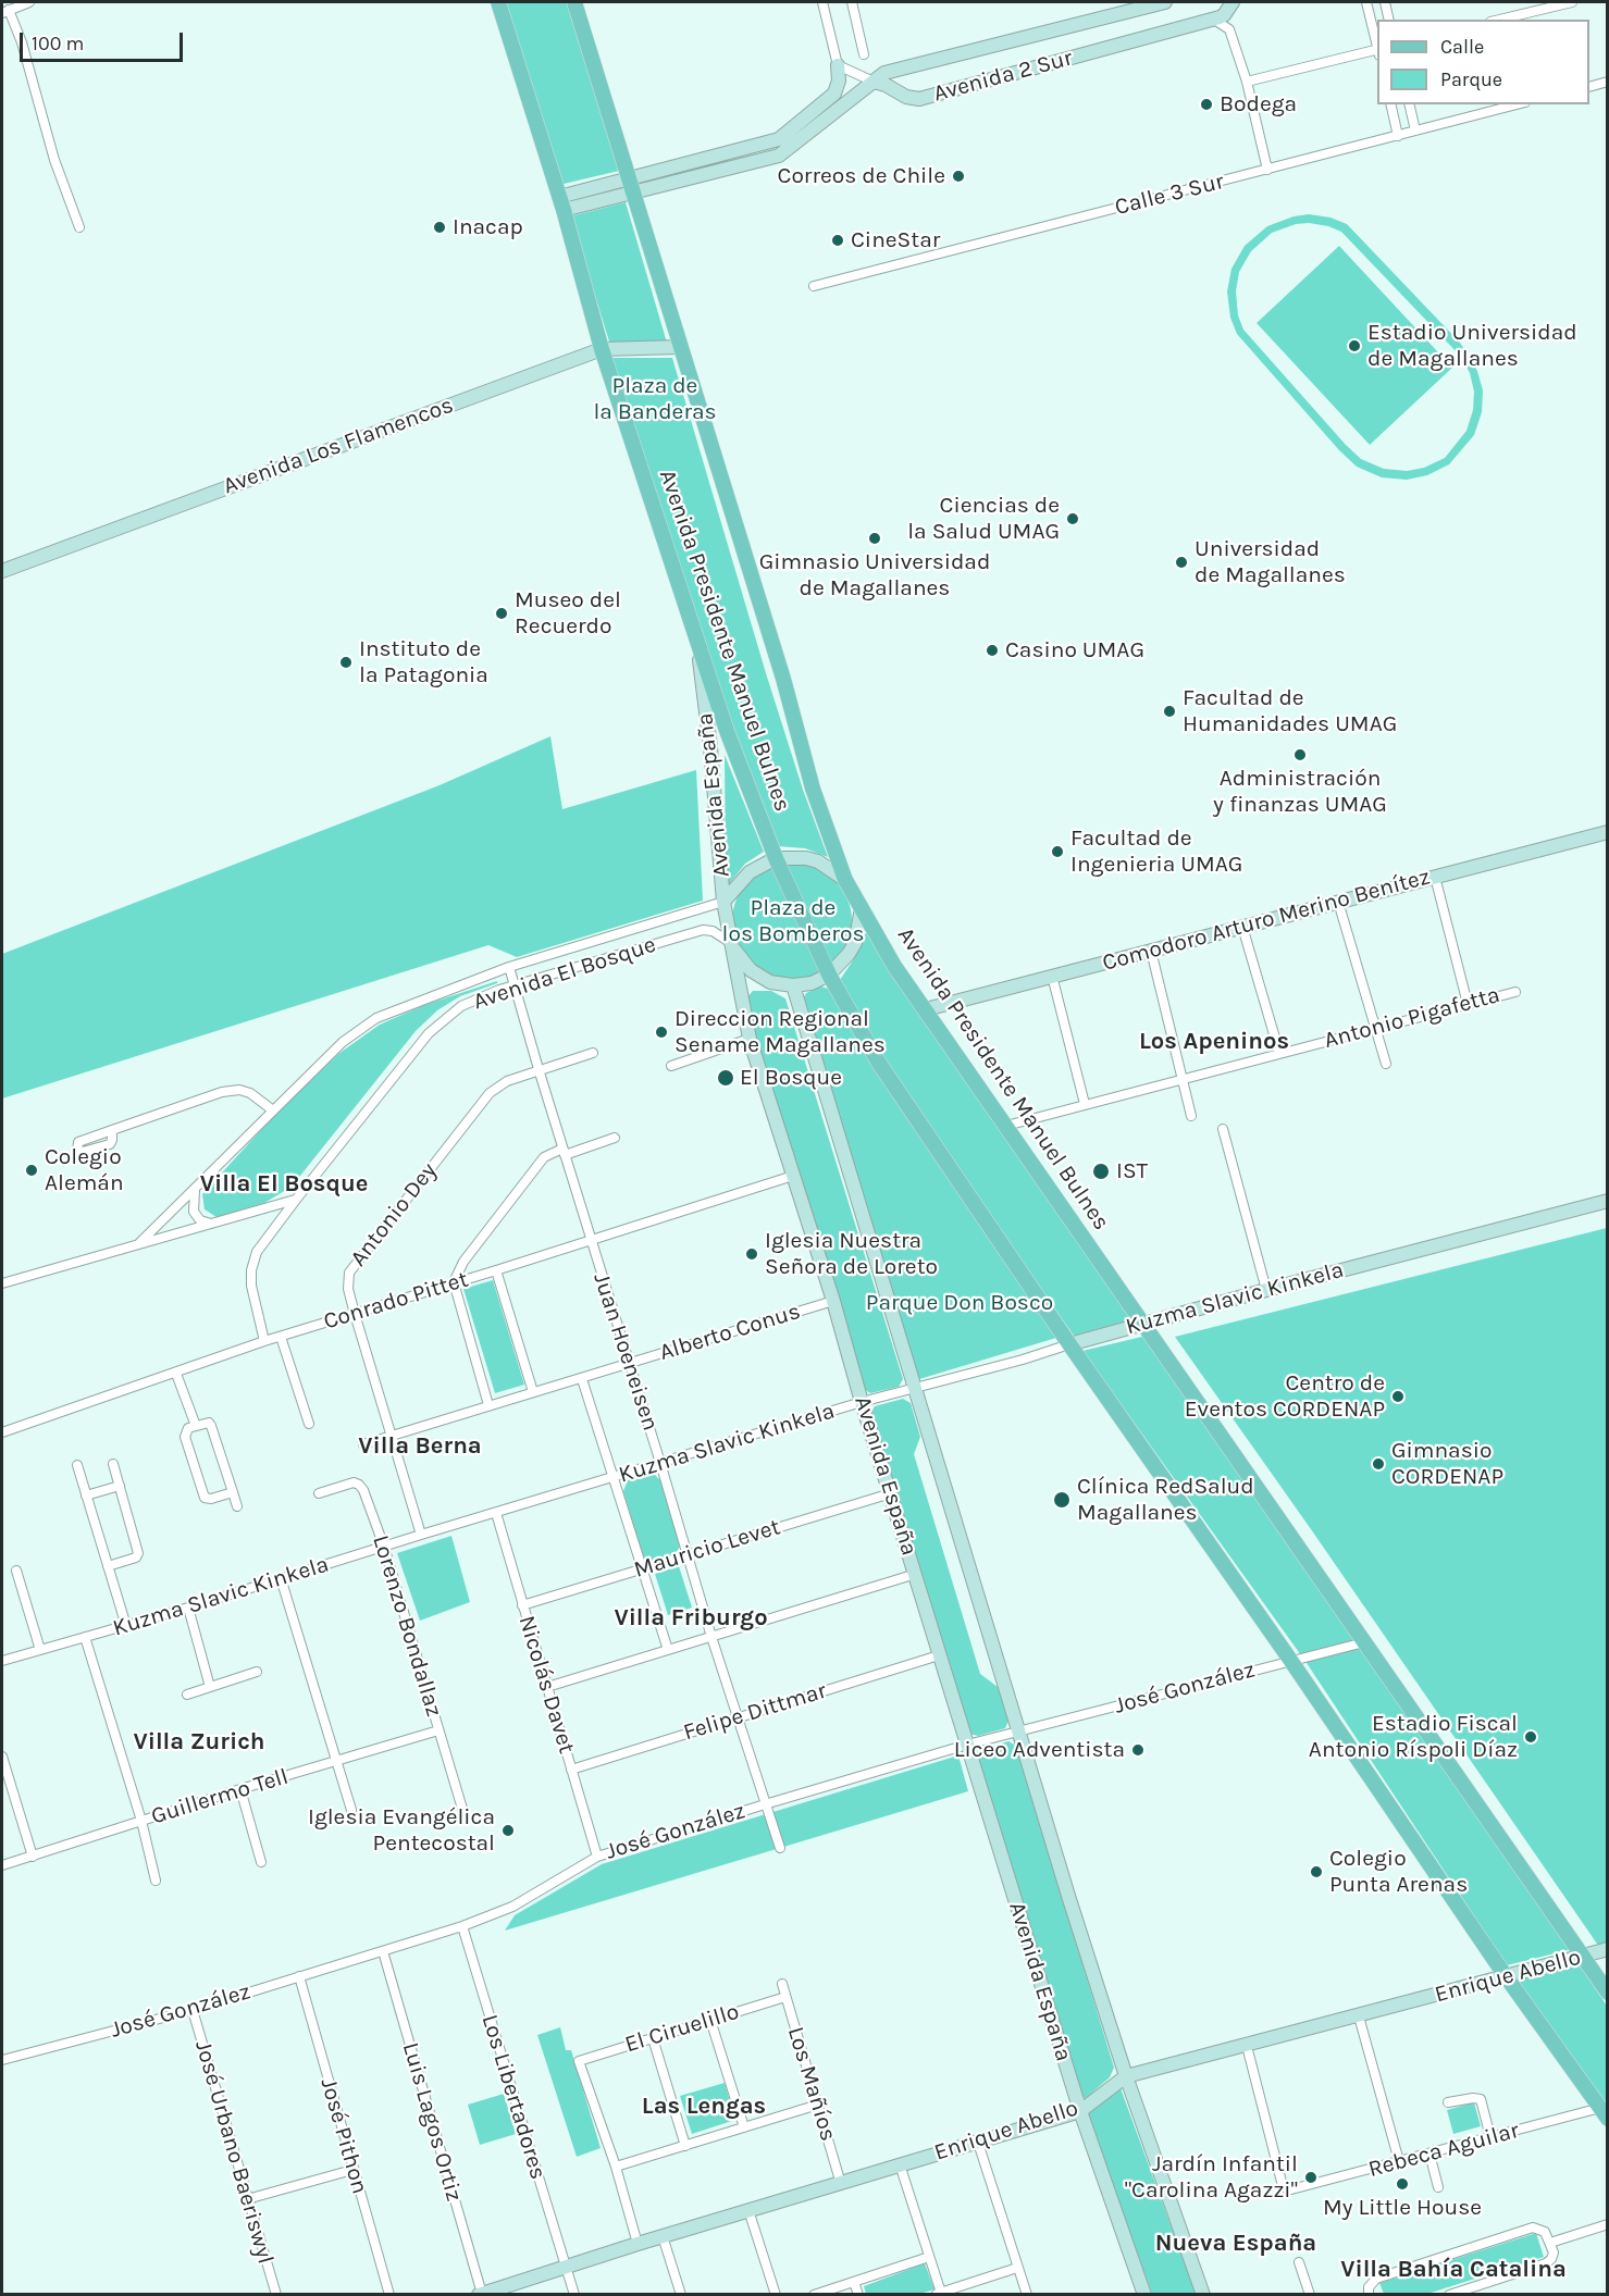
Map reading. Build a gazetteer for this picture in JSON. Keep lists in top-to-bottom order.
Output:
{
  "streets": {
    "main road": [
      "Avenida 2 Sur",
      "Avenida Los Flamencos",
      "Avenida Presidente Manuel Bulnes",
      "Avenida España",
      "Comodoro Arturo Merino Benítez",
      "Kuzma Slavic Kinkela",
      "Enrique Abello"
    ],
    "street": [
      "Calle 3 Sur",
      "Avenida El Bosque",
      "Antonio Pigafetta",
      "Antonio Dey",
      "Conrado Pittet",
      "Alberto Conus",
      "Juan Hoeneisen",
      "Mauricio Levet",
      "Lorenzo Bondallaz",
      "Nicolás Davet",
      "José González",
      "Felipe Dittmar",
      "Guillermo Tell",
      "El Ciruelillo",
      "Los Mañíos",
      "Los Libertadores",
      "Luis Lagos Ortiz",
      "José Pithon",
      "Rebeca Aguilar",
      "José Urbano Baeriswyl"
    ]
  },
  "crossings": [
    ["Avenida Los Flamencos", "Avenida Presidente Manuel Bulnes"],
    ["Avenida Presidente Manuel Bulnes", "Avenida España"],
    ["Avenida Presidente Manuel Bulnes", "Comodoro Arturo Merino Benítez"],
    ["Avenida Presidente Manuel Bulnes", "Antonio Pigafetta"],
    ["Avenida Presidente Manuel Bulnes", "Kuzma Slavic Kinkela"],
    ["Avenida Presidente Manuel Bulnes", "José González"],
    ["Avenida Presidente Manuel Bulnes", "Enrique Abello"],
    ["Avenida Presidente Manuel Bulnes", "Rebeca Aguilar"],
    ["Avenida España", "Avenida El Bosque"],
    ["Avenida España", "Kuzma Slavic Kinkela"],
    ["Avenida España", "Conrado Pittet"],
    ["Avenida España", "Alberto Conus"],
    ["Avenida España", "Mauricio Levet"],
    ["Avenida España", "José González"],
    ["Avenida España", "Felipe Dittmar"],
    ["Avenida España", "Enrique Abello"],
    ["Avenida El Bosque", "Juan Hoeneisen"],
    ["Antonio Dey", "Kuzma Slavic Kinkela"],
    ["Antonio Dey", "Conrado Pittet"],
    ["Antonio Dey", "Alberto Conus"],
    ["Antonio Dey", "Juan Hoeneisen"],
    ["Kuzma Slavic Kinkela", "Juan Hoeneisen"],
    ["Kuzma Slavic Kinkela", "Lorenzo Bondallaz"],
    ["Kuzma Slavic Kinkela", "Nicolás Davet"],
    ["Conrado Pittet", "Juan Hoeneisen"],
    ["Alberto Conus", "Juan Hoeneisen"],
    ["Juan Hoeneisen", "Mauricio Levet"],
    ["Juan Hoeneisen", "José González"],
    ["Juan Hoeneisen", "Felipe Dittmar"],
    ["Mauricio Levet", "Nicolás Davet"],
    ["Lorenzo Bondallaz", "Guillermo Tell"],
    ["Nicolás Davet", "José González"],
    ["Nicolás Davet", "Felipe Dittmar"],
    ["José González", "Los Libertadores"],
    ["José González", "Luis Lagos Ortiz"],
    ["José González", "José Pithon"],
    ["José González", "José Urbano Baeriswyl"],
    ["Enrique Abello", "Los Mañíos"],
    ["Enrique Abello", "Los Libertadores"],
    ["Enrique Abello", "Luis Lagos Ortiz"],
    ["Enrique Abello", "Rebeca Aguilar"],
    ["El Ciruelillo", "Los Mañíos"]
  ],
  "districts": [
    "Los Apeninos",
    "Villa El Bosque",
    "Villa Berna",
    "Villa Friburgo",
    "Villa Zurich",
    "Las Lengas",
    "Nueva España",
    "Villa Bahía Catalina"
  ],
  "parks": ["Plaza de la Banderas", "Plaza de los Bomberos", "Parque Don Bosco"],
  "places": [
    "Bodega",
    "Correos de Chile",
    "Inacap",
    "CineStar",
    "Estadio Universidad de Magallanes",
    "Ciencias de la Salud UMAG",
    "Gimnasio Universidad de Magallanes",
    "Universidad de Magallanes",
    "Museo del Recuerdo",
    "Casino UMAG",
    "Instituto de la Patagonia",
    "Facultad de Humanidades UMAG",
    "Administración y finanzas UMAG",
    "Facultad de Ingenieria UMAG",
    "Direccion Regional Sename Magallanes",
    "El Bosque",
    "Colegio Alemán",
    "IST",
    "Iglesia Nuestra Señora de Loreto",
    "Centro de Eventos CORDENAP",
    "Gimnasio CORDENAP",
    "Clínica RedSalud Magallanes",
    "Estadio Fiscal Antonio Ríspoli Díaz",
    "Liceo Adventista",
    "Iglesia Evangélica Pentecostal",
    "Colegio Punta Arenas",
    "Jardín Infantil \"Carolina Agazzi\"",
    "My Little House"
  ],
  "legend": ["Calle", "Parque"],
  "scale_bar": "100 m"
}
